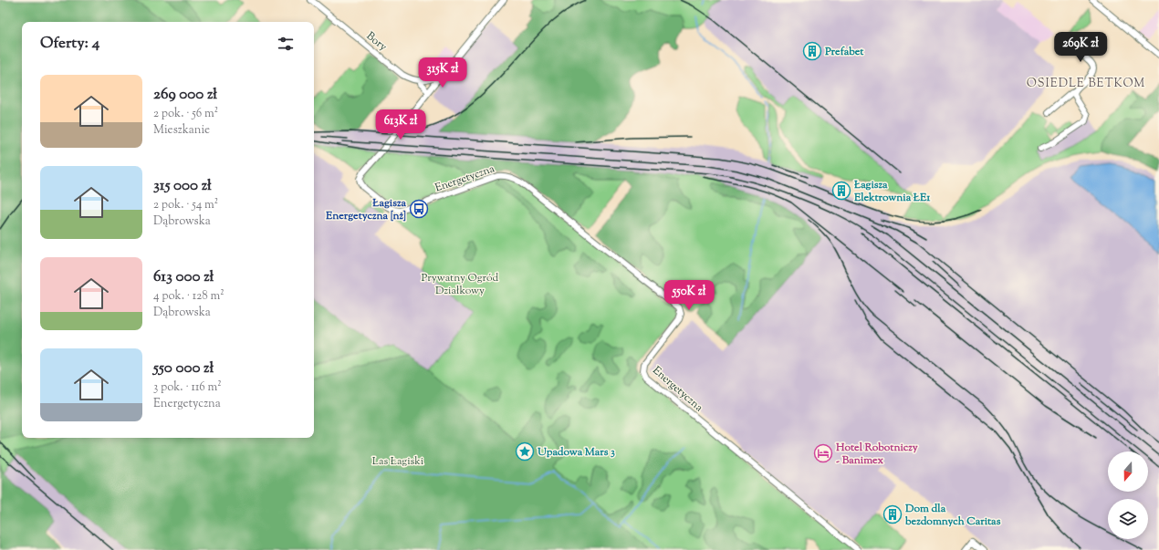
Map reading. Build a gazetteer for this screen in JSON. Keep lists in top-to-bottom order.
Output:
{
  "streets": {
    "street": ["Bory", "Energetyczna"]
  },
  "districts": ["OSIEDLE BETKOM"],
  "parks": ["Prywatny Ogród Działkowy", "Las Łagiski"],
  "places": {
    "building": ["Prefabet", "Łagisza Elektrownia ŁE1", "Dom dla bezdomnych Caritas"],
    "bus stop": ["Łagisza Energetyczna [nż]"],
    "place": ["Upadowa Mars 3"],
    "hotel": ["Hotel Robotniczy - Banimex"]
  },
  "north": "bottom",
  "page": {
    "heading": "Oferty: 4",
    "price": [
      "269K zł",
      "315K zł",
      "613K zł",
      "550K zł"
    ],
    "list": [
      {
        "name": "269 000 zł",
        "note": "2 pok. · 56 m² · Mieszkanie"
      },
      {
        "name": "315 000 zł",
        "note": "2 pok. · 54 m² · Dąbrowska"
      },
      {
        "name": "613 000 zł",
        "note": "4 pok. · 128 m² · Dąbrowska"
      },
      {
        "name": "550 000 zł",
        "note": "3 pok. · 116 m² · Energetyczna"
      }
    ]
  }
}
